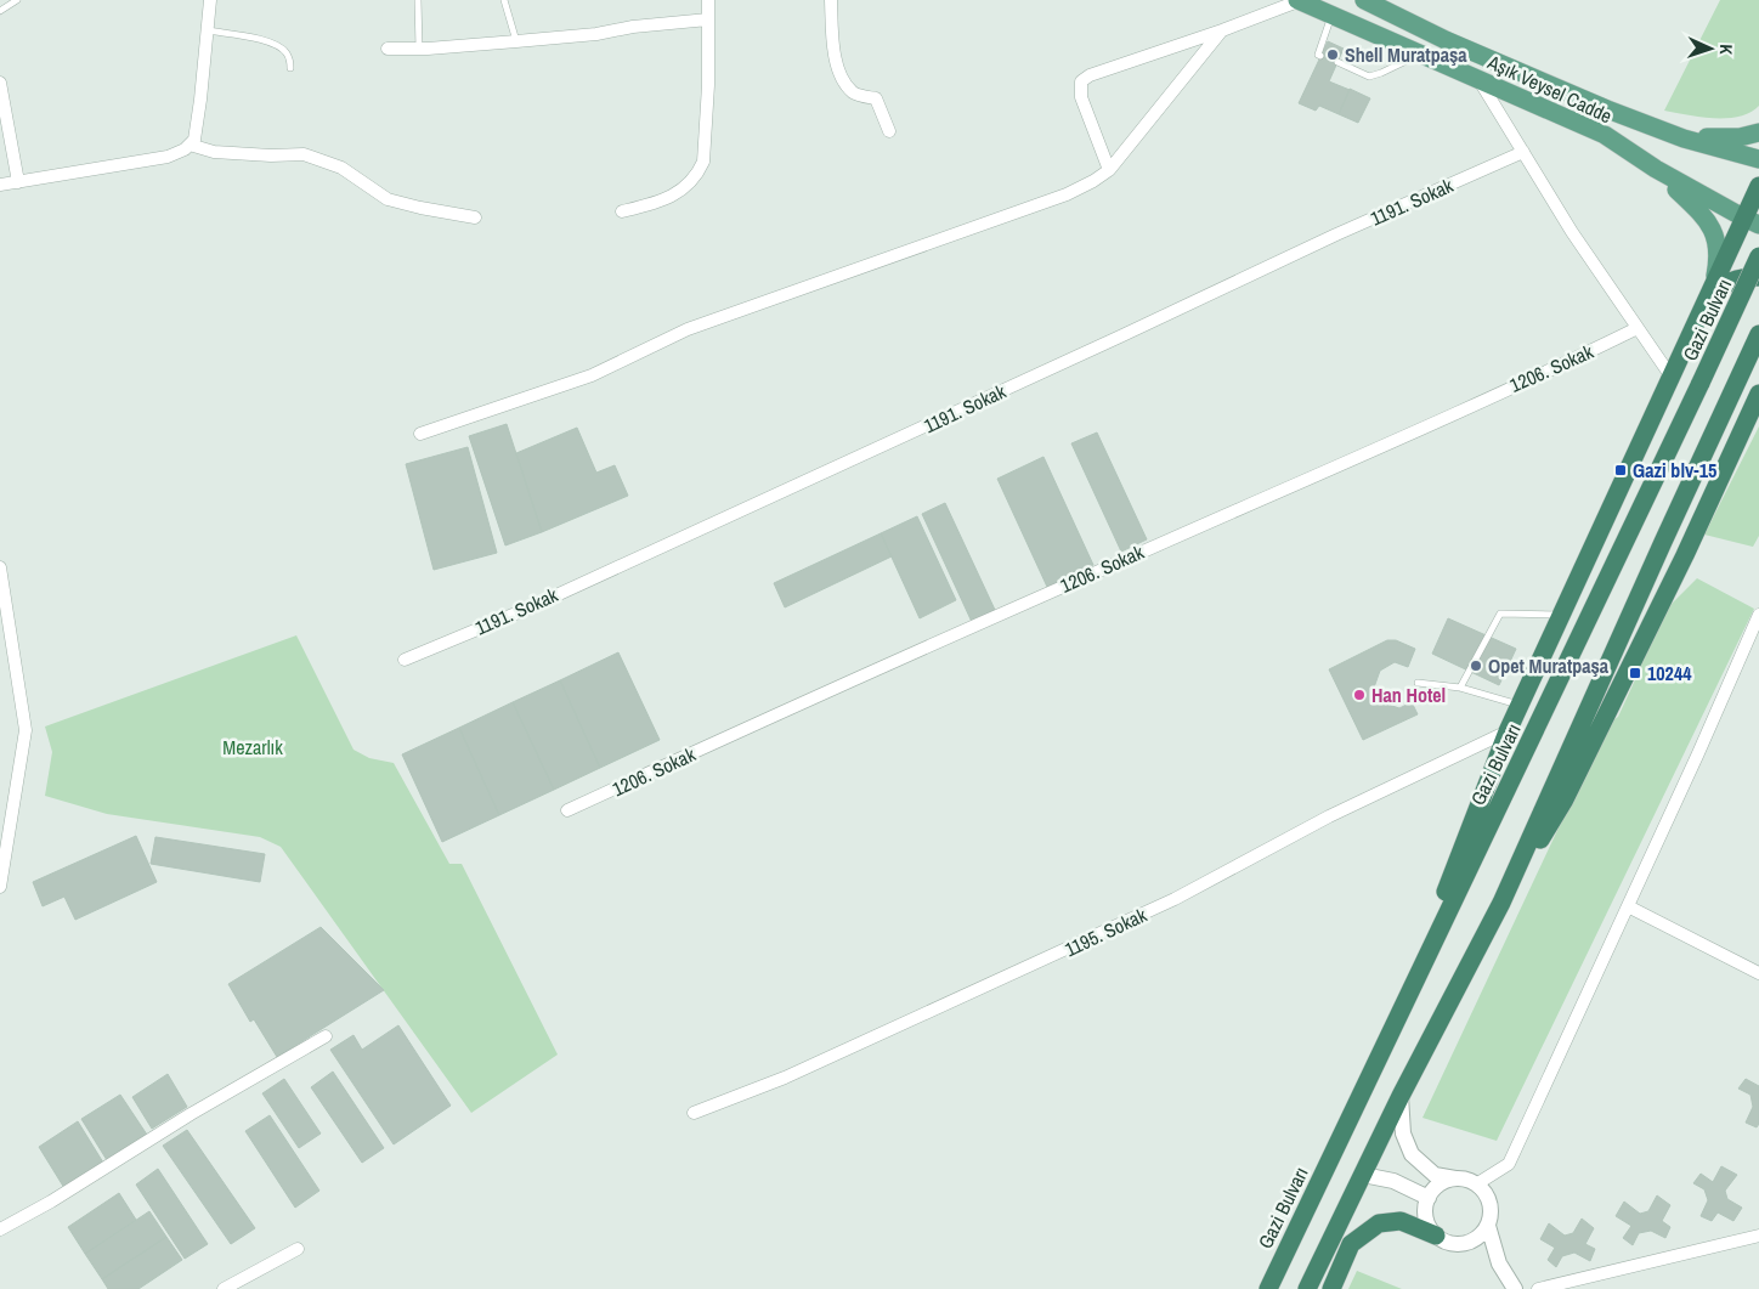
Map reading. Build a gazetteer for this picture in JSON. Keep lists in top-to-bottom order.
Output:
{
  "streets": {
    "highway": ["Gazi Bulvarı"],
    "main road": ["Aşık Veysel Cadde"],
    "street": ["1191. Sokak", "1206. Sokak", "1195. Sokak"]
  },
  "parks": ["Mezarlık"],
  "places": {
    "other": ["Shell Muratpaşa", "Opet Muratpaşa", "Han Hotel"],
    "transit": ["Gazi blv-15", "10244"]
  },
  "north": "right"
}
